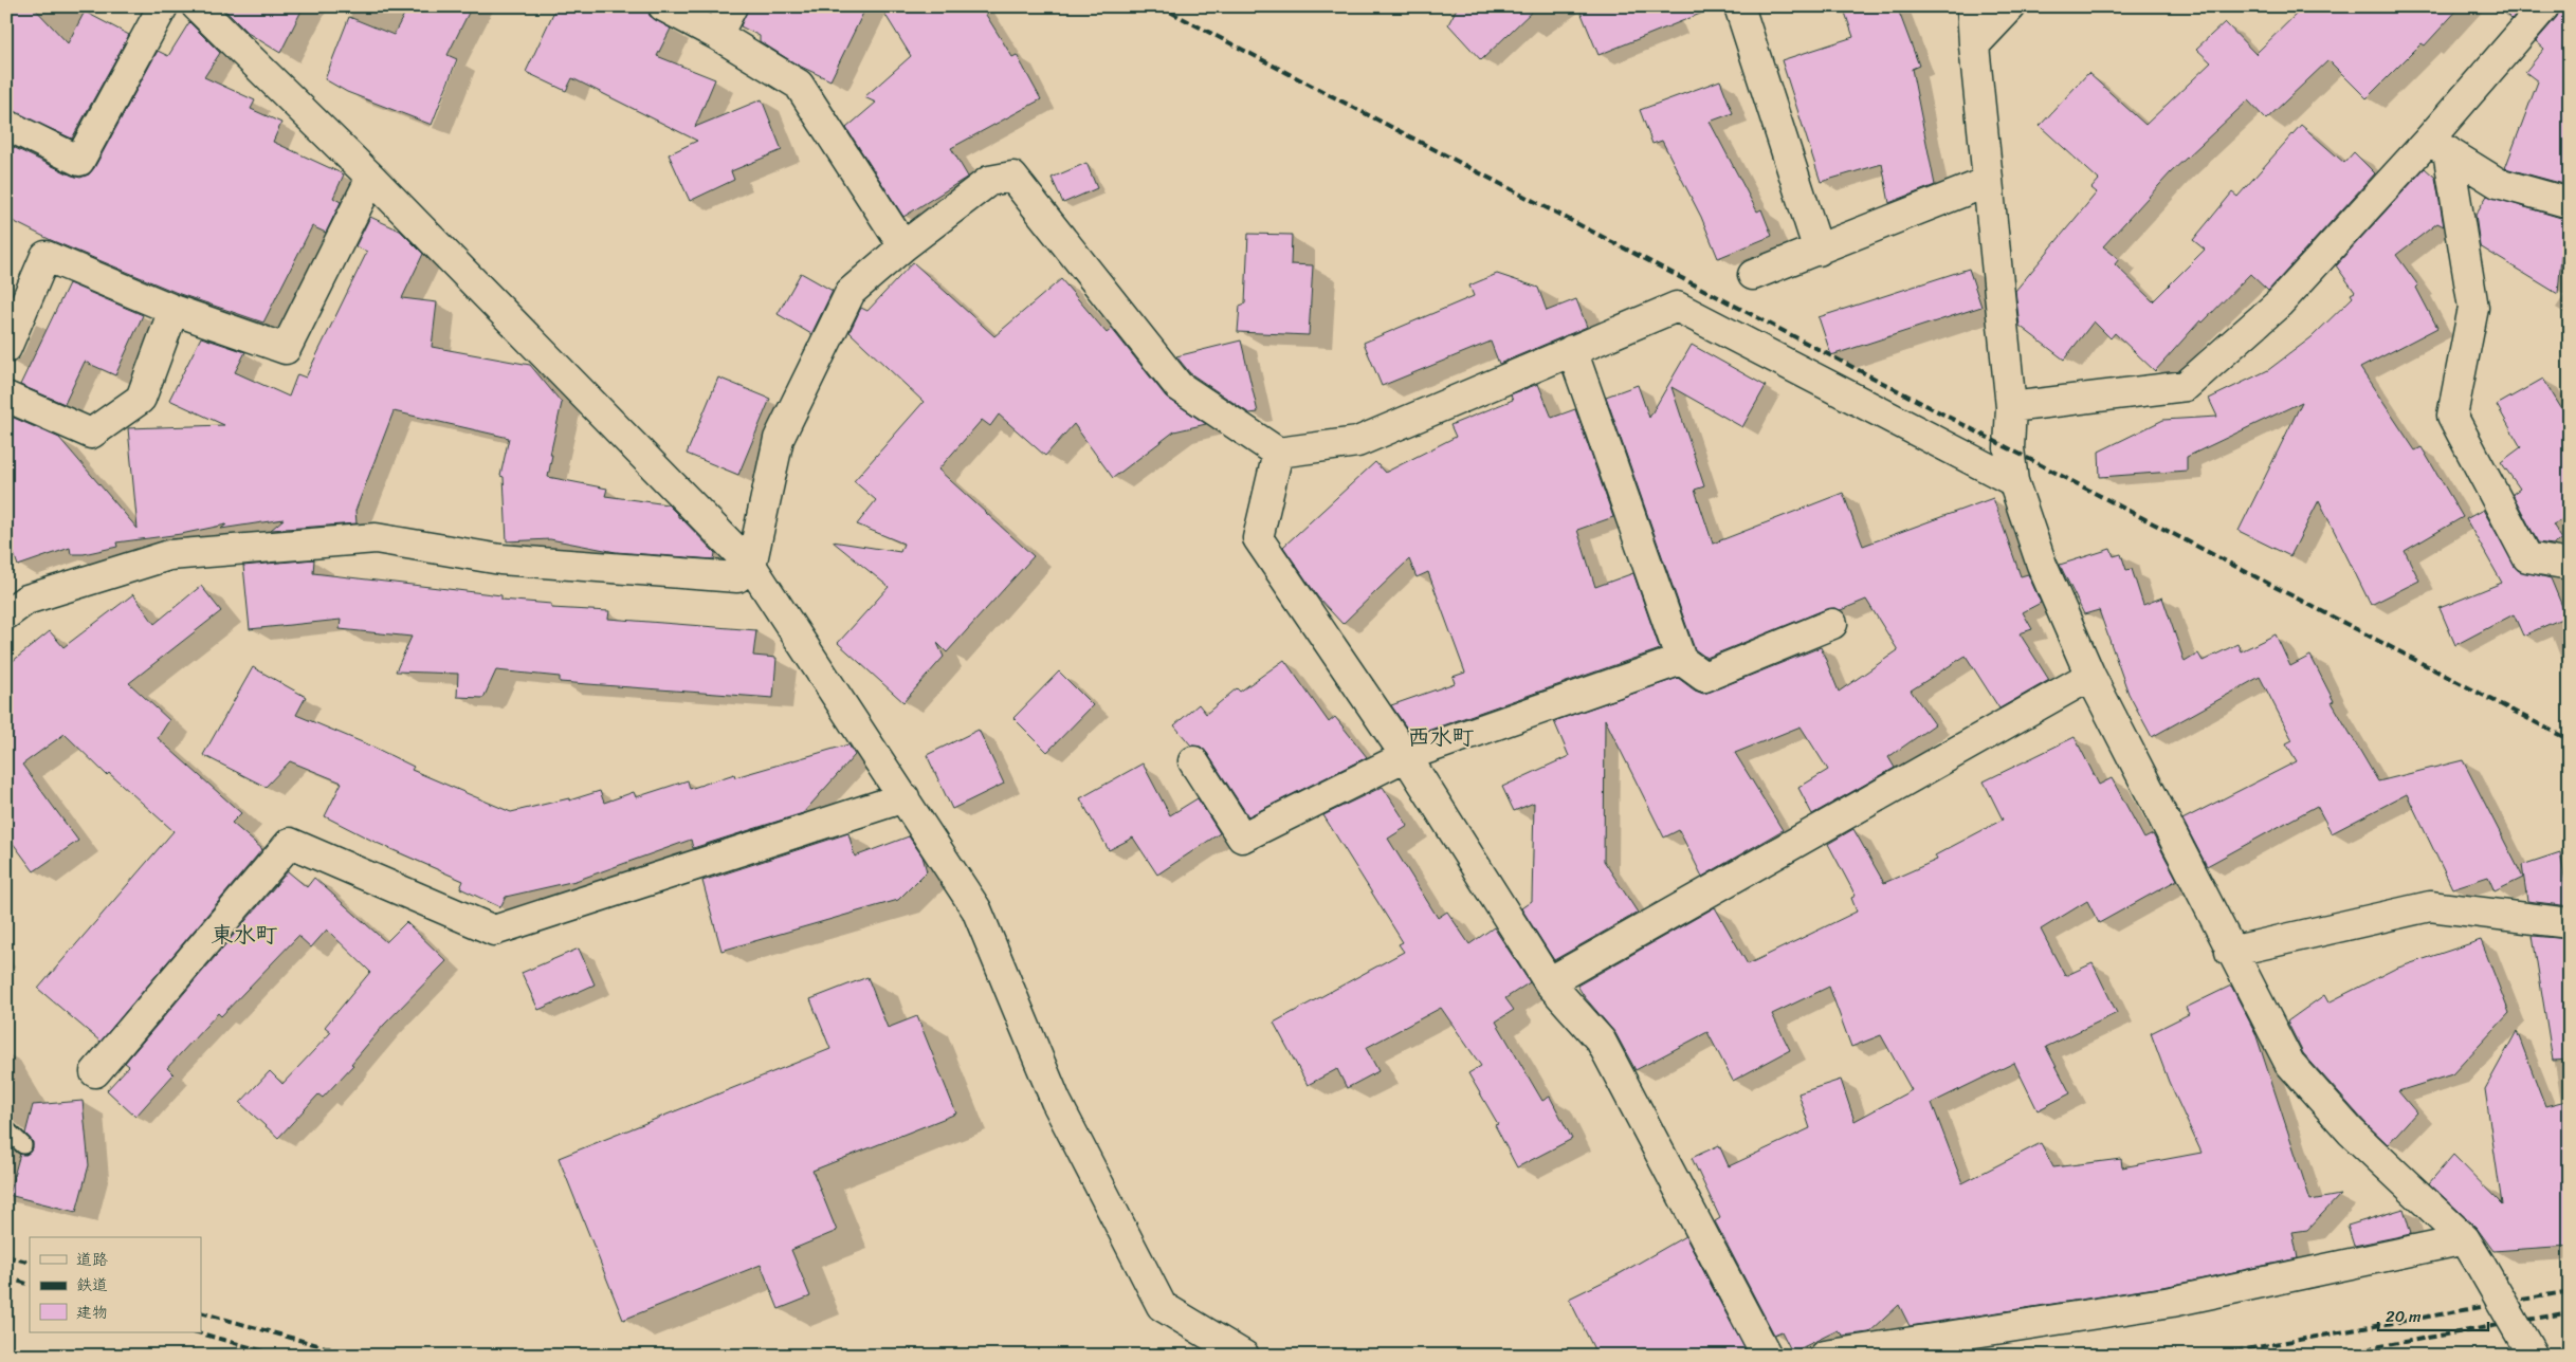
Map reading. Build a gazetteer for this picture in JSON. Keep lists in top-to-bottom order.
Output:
{
  "districts": ["西水町", "東水町"],
  "legend": ["道路", "鉄道", "建物"],
  "scale_bar": "20 m"
}
